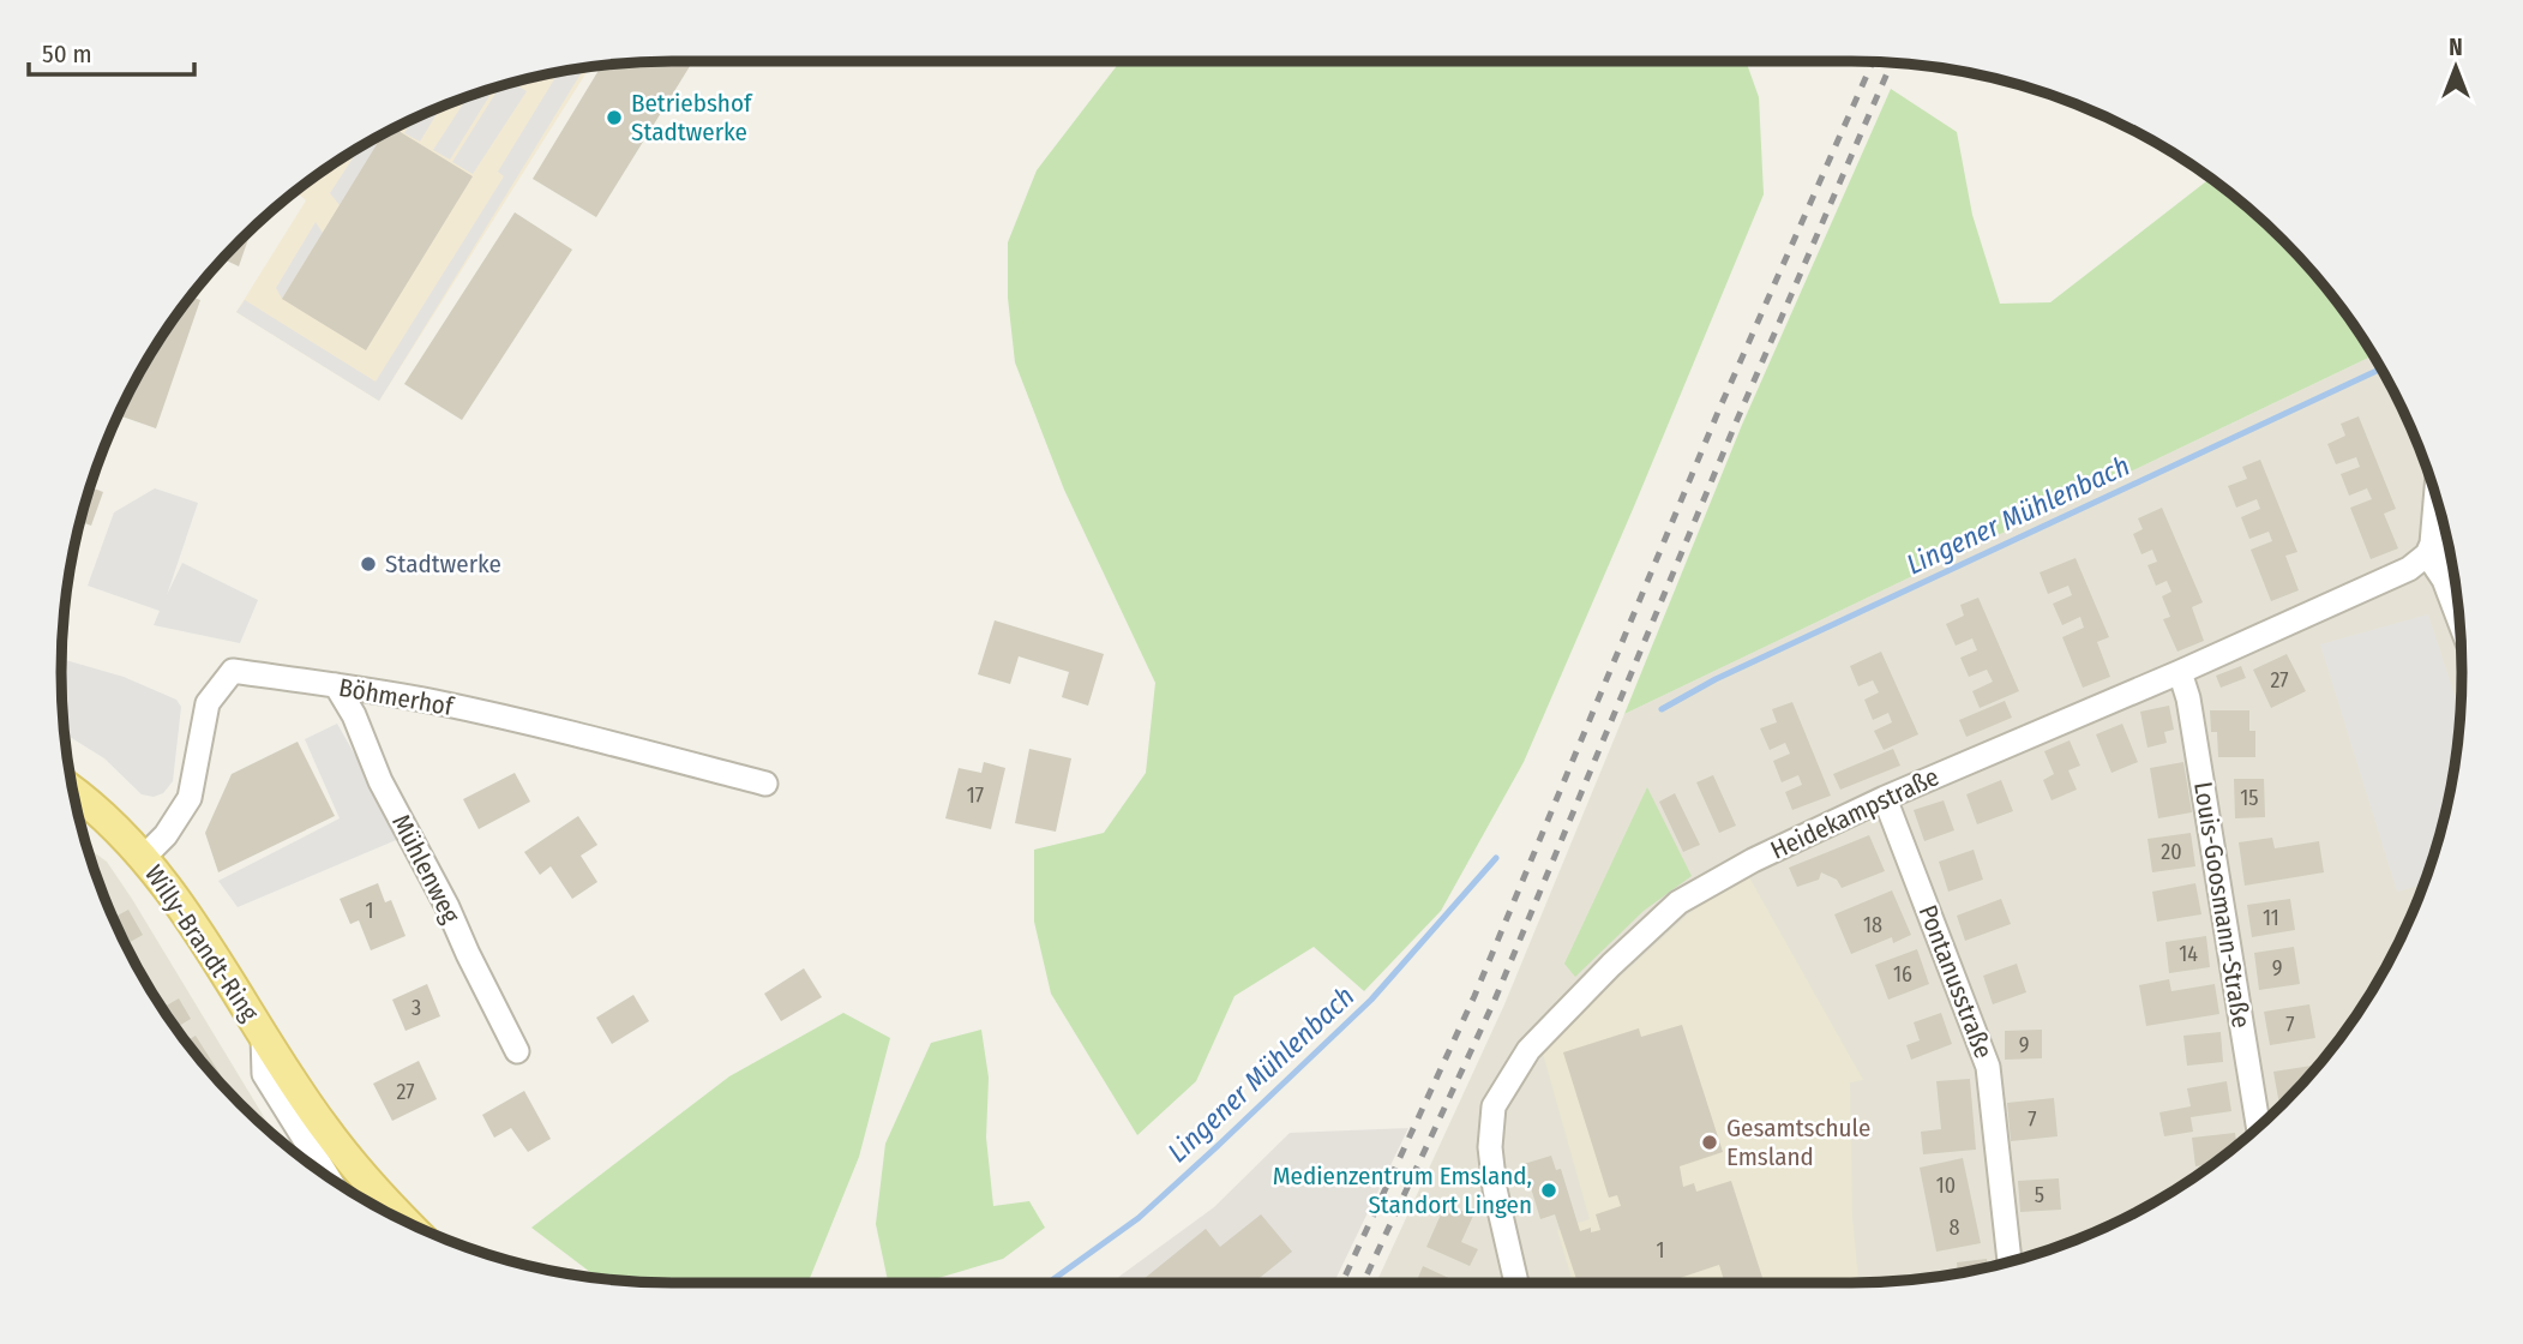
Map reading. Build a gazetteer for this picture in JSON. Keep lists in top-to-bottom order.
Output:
{
  "streets": {
    "main road": ["Willy-Brandt-Ring"],
    "street": [
      "Böhmerhof",
      "Heidekampstraße",
      "Mühlenweg",
      "Louis-Goosmann-Straße",
      "Pontanusstraße"
    ]
  },
  "crossings": [
    ["Böhmerhof", "Mühlenweg"],
    ["Böhmerhof", "Willy-Brandt-Ring"],
    ["Heidekampstraße", "Louis-Goosmann-Straße"],
    ["Heidekampstraße", "Pontanusstraße"]
  ],
  "water": ["Lingener Mühlenbach"],
  "places": [
    "Betriebshof Stadtwerke",
    "Stadtwerke",
    "Gesamtschule Emsland",
    "Medienzentrum Emsland, Standort Lingen"
  ],
  "house_numbers": [
    "27",
    "17",
    "15",
    "20",
    "1",
    "11",
    "18",
    "14",
    "9",
    "16",
    "3",
    "7",
    "9",
    "27",
    "7",
    "10",
    "5",
    "8",
    "1"
  ],
  "scale_bar": "50 m",
  "north": "top"
}
